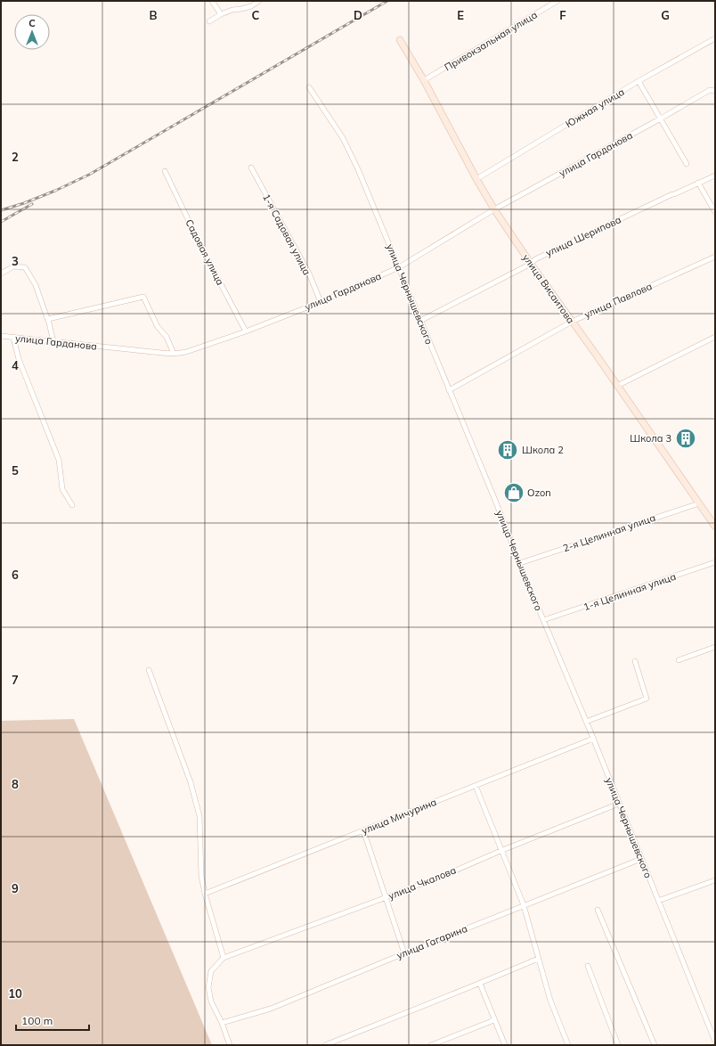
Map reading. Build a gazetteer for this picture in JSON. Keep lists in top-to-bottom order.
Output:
{
  "streets": {
    "street": [
      "Привокзальная улица",
      "Южная улица",
      "улица Гарданова",
      "1-я Садовая улица",
      "улица Шерипова",
      "Садовая улица",
      "улица Висаитова",
      "улица Чернышевского",
      "улица Павлова",
      "2-я Целинная улица",
      "1-я Целинная улица",
      "улица Мичурина",
      "улица Чкалова",
      "улица Гагарина"
    ]
  },
  "crossings": [
    ["Привокзальная улица", "улица Висаитова"],
    ["Южная улица", "улица Висаитова"],
    ["улица Гарданова", "1-я Садовая улица"],
    ["улица Гарданова", "Садовая улица"],
    ["улица Гарданова", "улица Висаитова"],
    ["улица Гарданова", "улица Чернышевского"],
    ["улица Шерипова", "улица Висаитова"],
    ["улица Шерипова", "улица Чернышевского"],
    ["улица Висаитова", "улица Павлова"],
    ["улица Висаитова", "2-я Целинная улица"],
    ["улица Чернышевского", "улица Павлова"],
    ["улица Чернышевского", "2-я Целинная улица"],
    ["улица Чернышевского", "1-я Целинная улица"],
    ["улица Чернышевского", "улица Мичурина"],
    ["улица Чернышевского", "улица Чкалова"],
    ["улица Чернышевского", "улица Гагарина"]
  ],
  "places": {
    "building": ["Школа 3", "Школа 2"],
    "shop": ["Ozon"]
  },
  "scale_bar": "100 m",
  "north": "top",
  "grid": {
    "columns": [
      "B",
      "C",
      "D",
      "E",
      "F",
      "G"
    ],
    "rows": [
      "2",
      "3",
      "4",
      "5",
      "6",
      "7",
      "8",
      "9",
      "10"
    ]
  }
}
